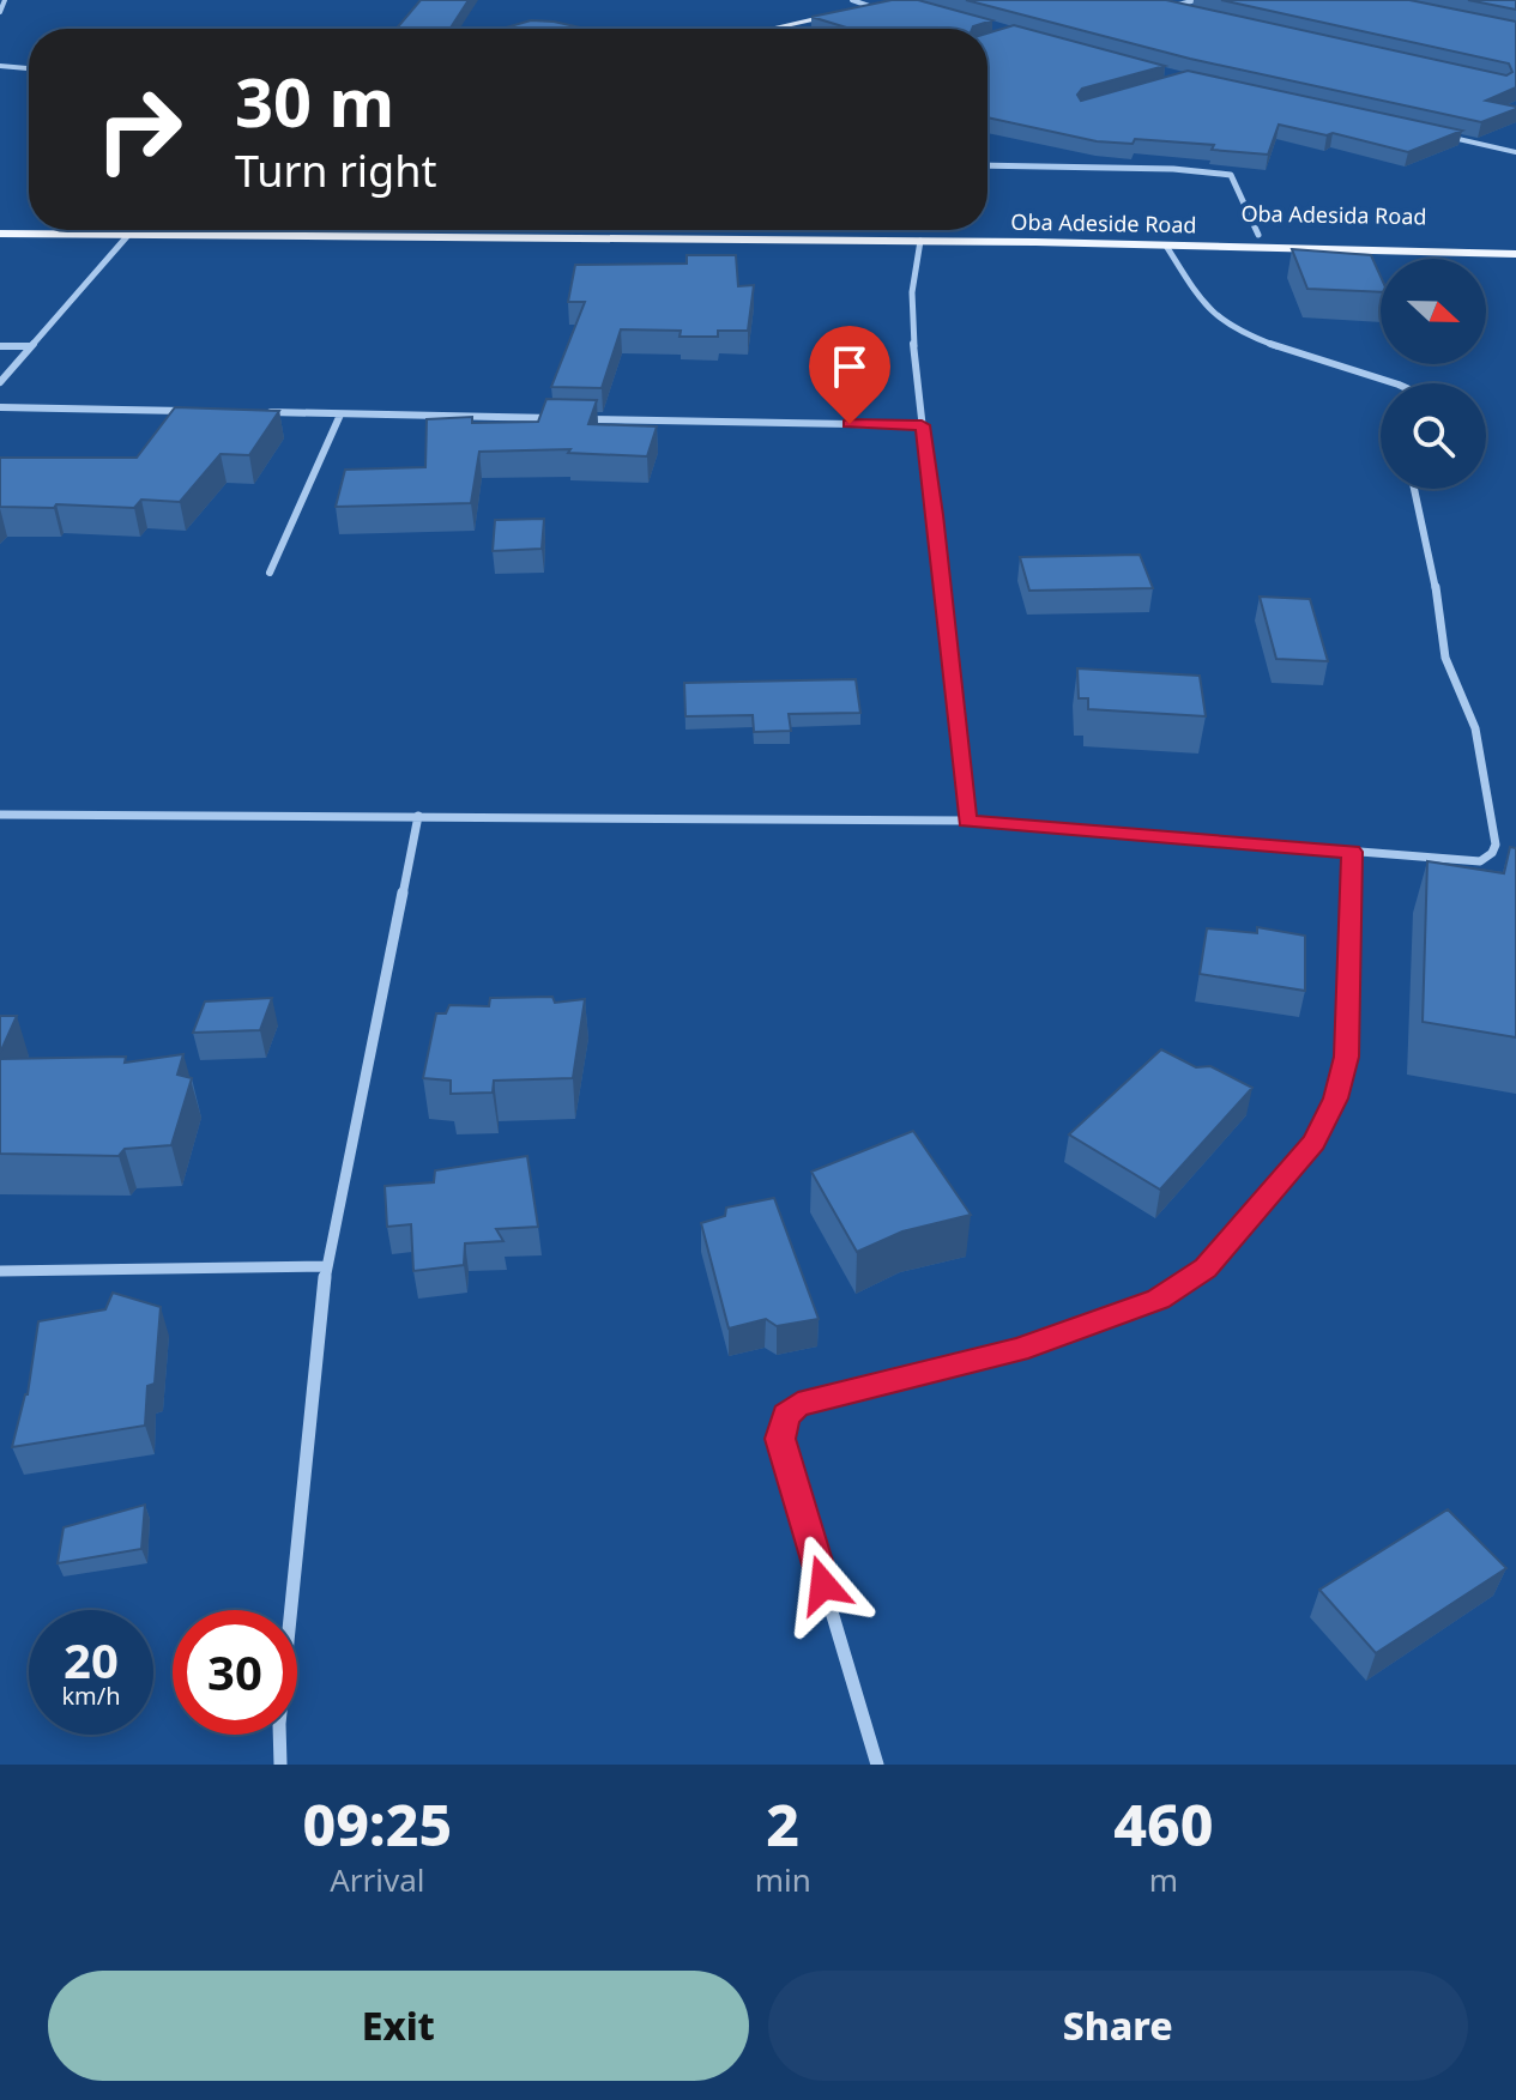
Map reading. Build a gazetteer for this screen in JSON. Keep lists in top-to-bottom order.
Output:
{
  "streets": {
    "main road": ["Oba Adesida Road", "Oba Adeside Road"]
  },
  "north": "right",
  "page": {
    "turn": ["30 m", "Turn right"],
    "speed": "20 km/h",
    "limit": "30",
    "eta": [
      "09:25",
      "Arrival",
      "2",
      "min",
      "460",
      "m"
    ],
    "buttons": ["Exit", "Share"]
  }
}
